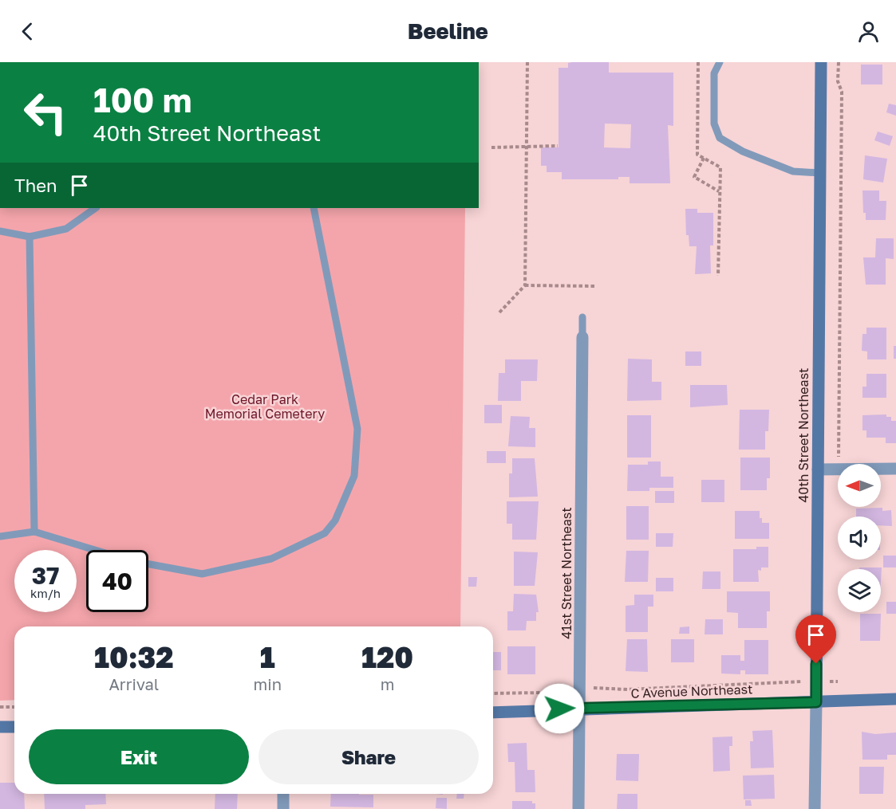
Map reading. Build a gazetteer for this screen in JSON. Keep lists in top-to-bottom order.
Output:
{
  "streets": {
    "street": ["40th Street Northeast", "41st Street Northeast", "C Avenue Northeast"]
  },
  "crossings": [
    ["40th Street Northeast", "C Avenue Northeast"],
    ["41st Street Northeast", "C Avenue Northeast"]
  ],
  "parks": ["Cedar Park Memorial Cemetery"],
  "north": "left",
  "page": {
    "header": "Beeline",
    "turn": ["100 m", "40th Street Northeast"],
    "then": "Then",
    "speed": "37 km/h",
    "limit": "40",
    "eta": [
      "10:32",
      "Arrival",
      "1",
      "min",
      "120",
      "m"
    ],
    "buttons": ["Exit", "Share"]
  }
}
